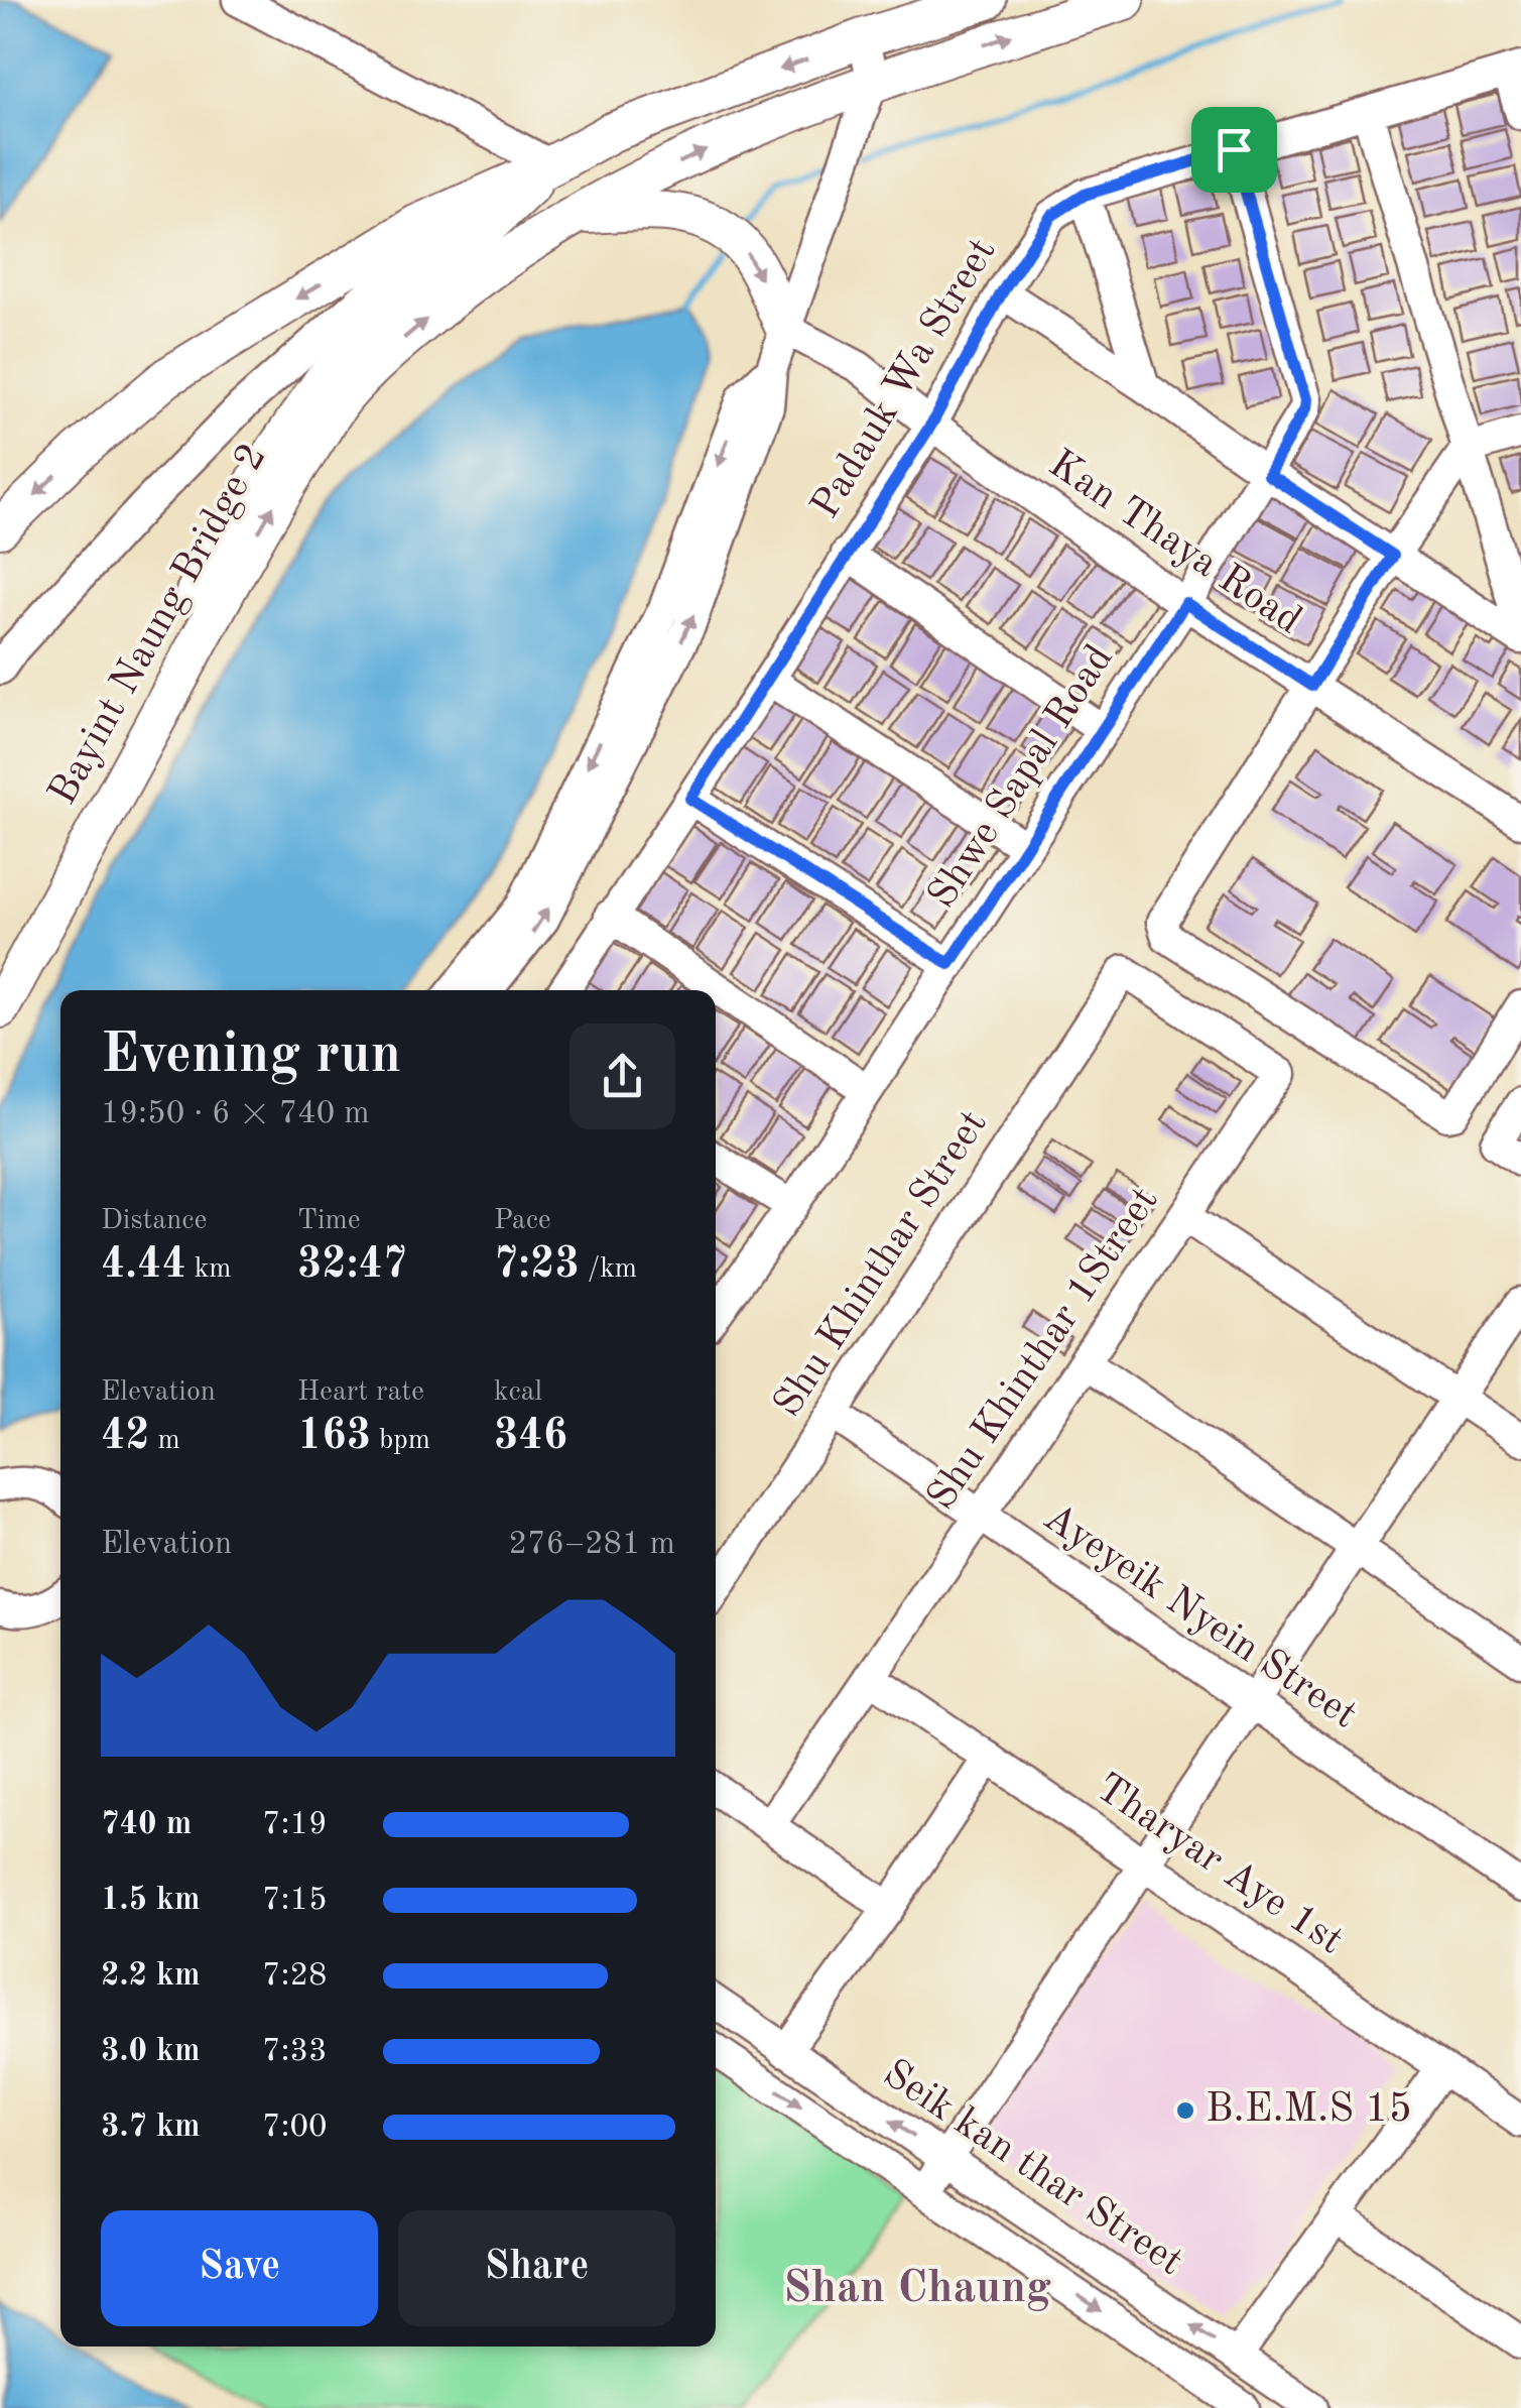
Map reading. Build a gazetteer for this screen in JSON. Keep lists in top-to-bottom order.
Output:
{
  "streets": {
    "main road": ["Bayint Naung Bridge 2"],
    "street": [
      "Padauk Wa Street",
      "Kan Thaya Road",
      "Shwe Sapal Road",
      "Shu Khinthar Street",
      "Shu Khinthar 1Street",
      "Ayeyeik Nyein Street",
      "Tharyar Aye 1st",
      "Seik kan thar Street"
    ]
  },
  "crossings": [
    ["Padauk Wa Street", "Kan Thaya Road"],
    ["Padauk Wa Street", "Shwe Sapal Road"],
    ["Kan Thaya Road", "Shwe Sapal Road"],
    ["Shu Khinthar Street", "Shu Khinthar 1Street"],
    ["Shu Khinthar Street", "Ayeyeik Nyein Street"],
    ["Shu Khinthar 1Street", "Ayeyeik Nyein Street"],
    ["Shu Khinthar 1Street", "Tharyar Aye 1st"]
  ],
  "districts": ["Shan Chaung"],
  "places": ["B.E.M.S 15"],
  "page": {
    "heading": ["Evening run", "19:50 · 6 × 740 m"],
    "stats": [
      ["Distance", "4.44 km"],
      ["Time", "32:47"],
      ["Pace", "7:23 /km"],
      ["Elevation", "42 m"],
      ["Heart rate", "163 bpm"],
      ["kcal", "346"]
    ],
    "chart": ["Elevation", "276–281 m"],
    "list": [
      {
        "name": "740 m",
        "note": "7:19"
      },
      {
        "name": "1.5 km",
        "note": "7:15"
      },
      {
        "name": "2.2 km",
        "note": "7:28"
      },
      {
        "name": "3.0 km",
        "note": "7:33"
      },
      {
        "name": "3.7 km",
        "note": "7:00"
      }
    ],
    "buttons": ["Save", "Share"]
  }
}
